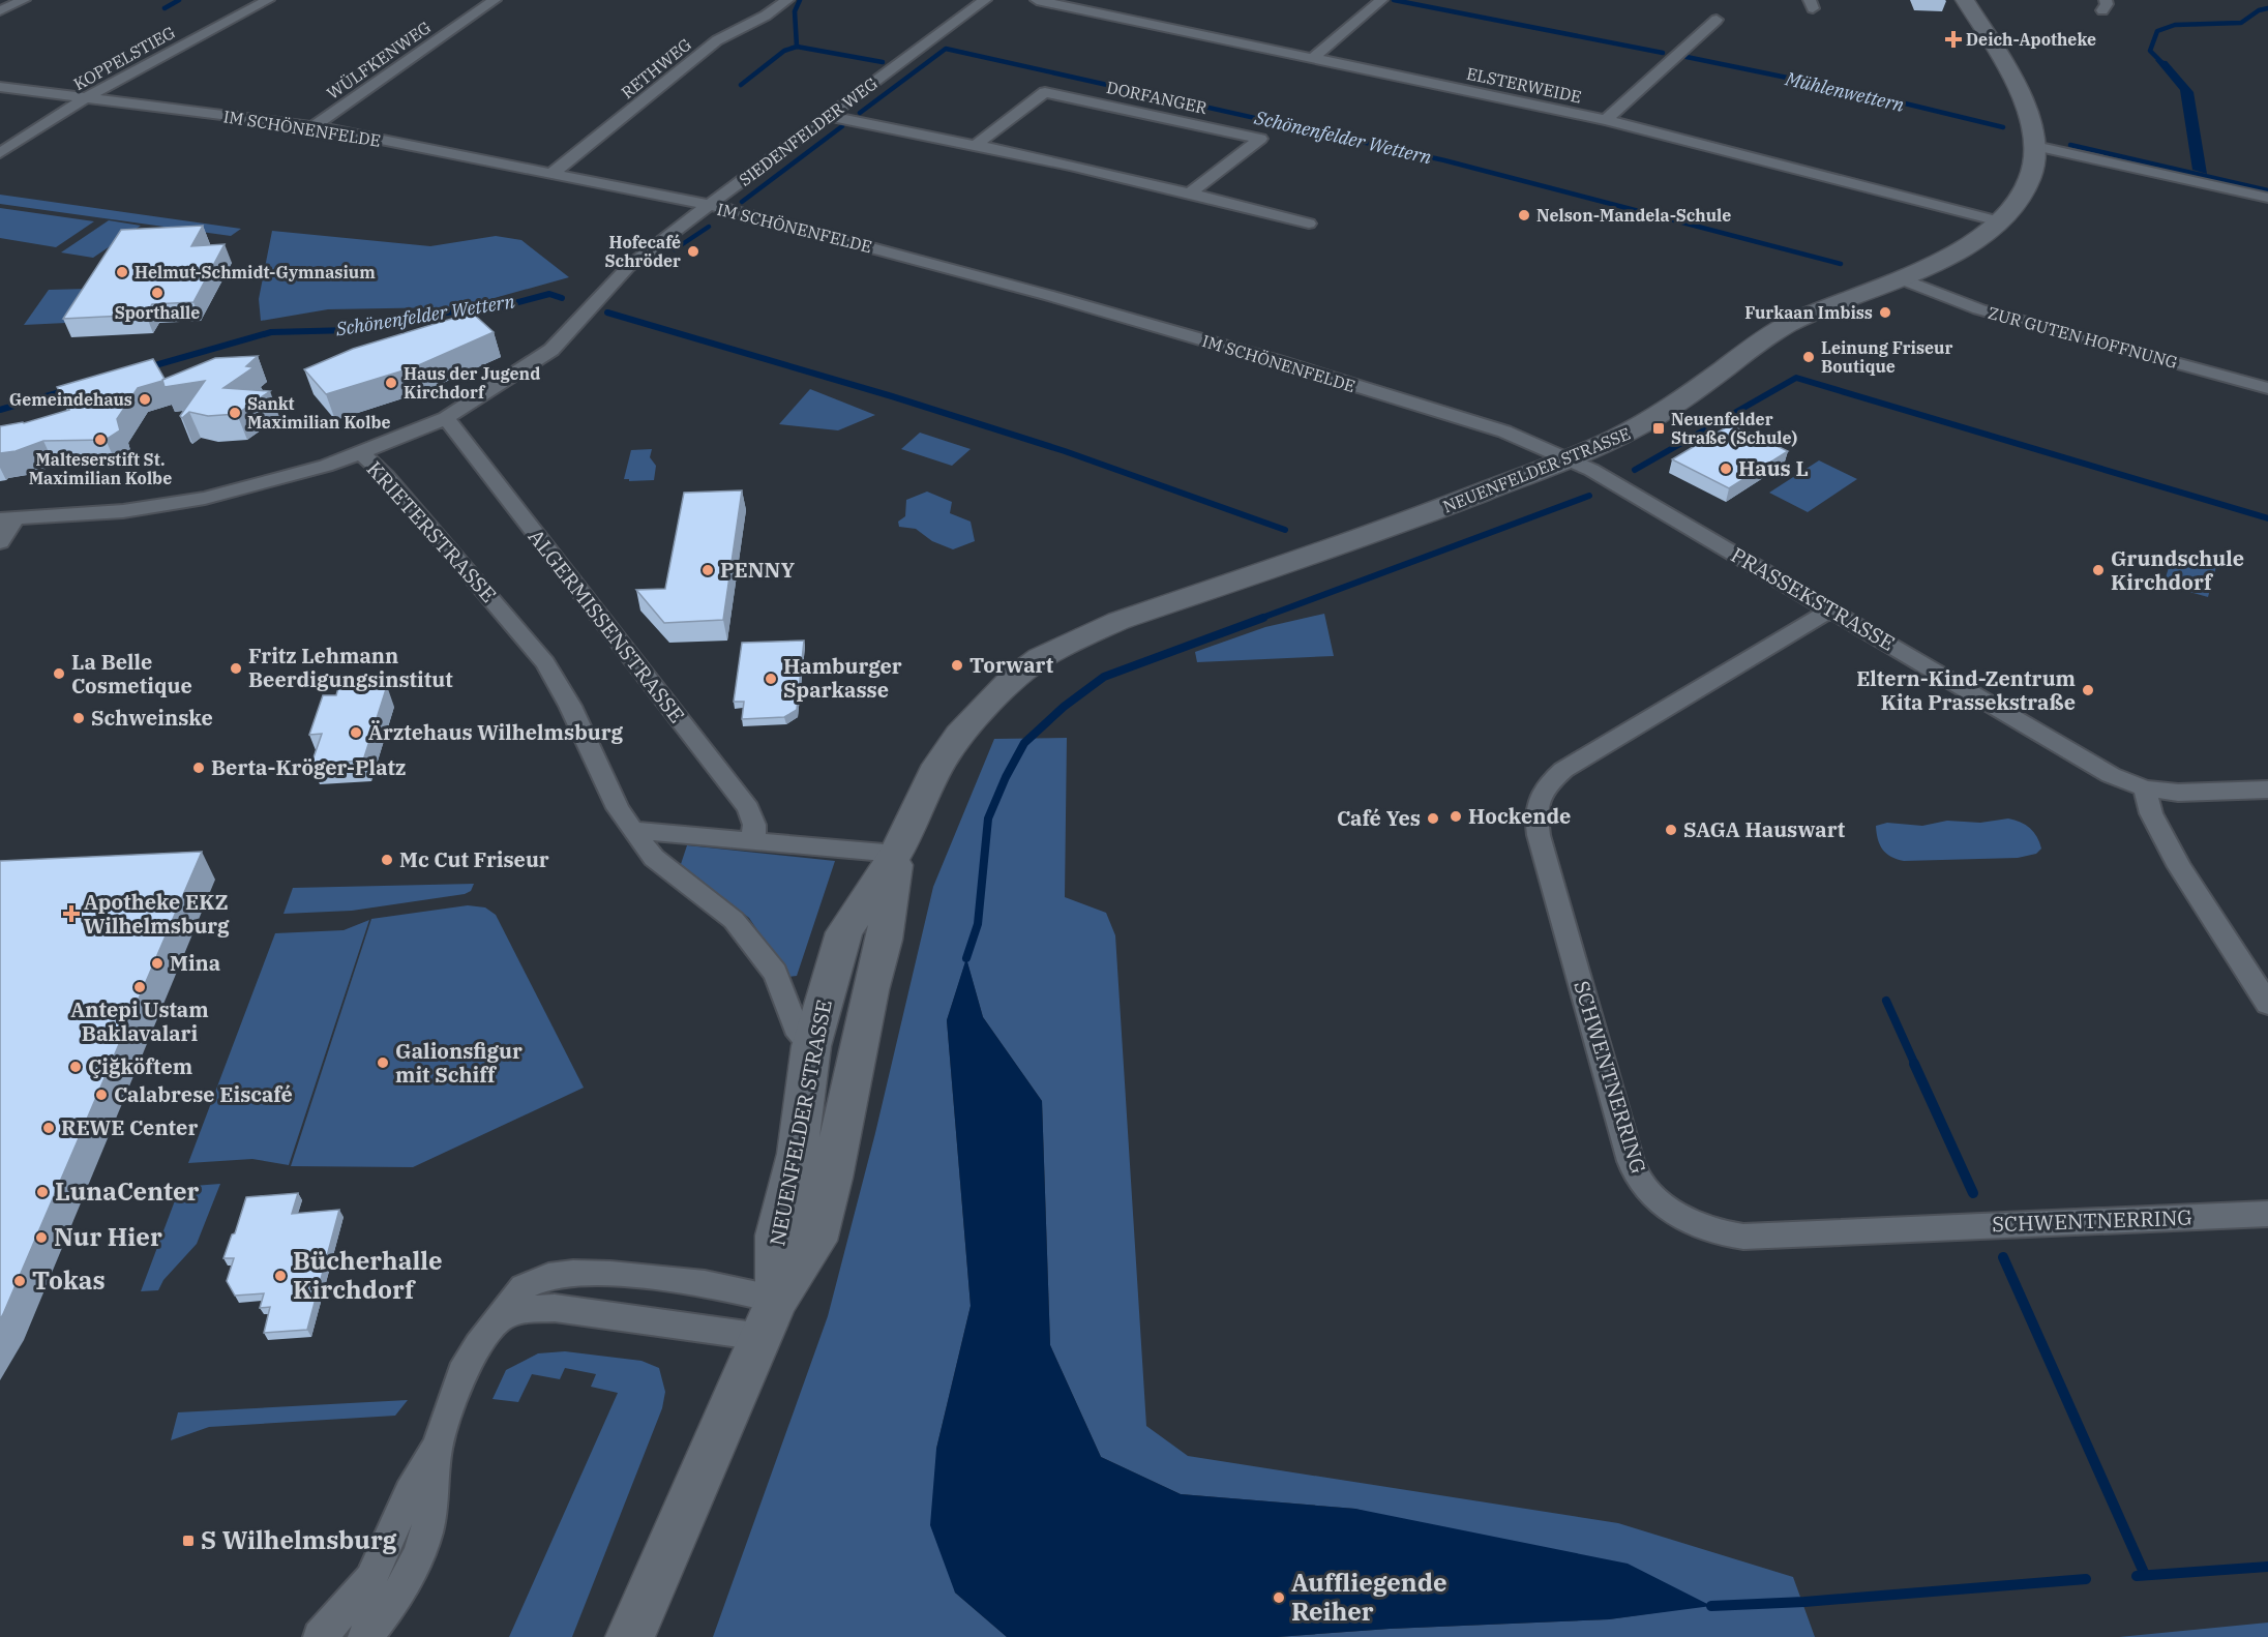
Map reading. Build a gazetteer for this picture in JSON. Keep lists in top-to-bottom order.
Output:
{
  "streets": {
    "main road": ["NEUENFELDER STRASSE"],
    "street": [
      "KOPPELSTIEG",
      "WÜLFKENWEG",
      "RETHWEG",
      "ELSTERWEIDE",
      "DORFANGER",
      "IM SCHÖNENFELDE",
      "SIEDENFELDER WEG",
      "ZUR GUTEN HOFFNUNG",
      "KRIETERSTRASSE",
      "PRASSEKSTRASSE",
      "ALGERMISSENSTRASSE",
      "SCHWENTNERRING"
    ]
  },
  "crossings": [
    ["KOPPELSTIEG", "IM SCHÖNENFELDE"],
    ["WÜLFKENWEG", "IM SCHÖNENFELDE"],
    ["RETHWEG", "IM SCHÖNENFELDE"],
    ["ELSTERWEIDE", "NEUENFELDER STRASSE"],
    ["IM SCHÖNENFELDE", "SIEDENFELDER WEG"],
    ["IM SCHÖNENFELDE", "NEUENFELDER STRASSE"],
    ["IM SCHÖNENFELDE", "PRASSEKSTRASSE"],
    ["SIEDENFELDER WEG", "KRIETERSTRASSE"],
    ["SIEDENFELDER WEG", "ALGERMISSENSTRASSE"],
    ["ZUR GUTEN HOFFNUNG", "NEUENFELDER STRASSE"],
    ["NEUENFELDER STRASSE", "KRIETERSTRASSE"],
    ["NEUENFELDER STRASSE", "PRASSEKSTRASSE"],
    ["PRASSEKSTRASSE", "SCHWENTNERRING"]
  ],
  "water": ["Mühlenwettern", "Schönenfelder Wettern"],
  "places": {
    "health": ["Deich-Apotheke", "Apotheke EKZ Wilhelmsburg"],
    "other": [
      "Nelson-Mandela-Schule",
      "Hofecafé Schröder",
      "Helmut-Schmidt-Gymnasium",
      "Sporthalle",
      "Furkaan Imbiss",
      "Leinung Friseur Boutique",
      "Haus der Jugend Kirchdorf",
      "Gemeindehaus",
      "Sankt Maximilian Kolbe",
      "Malteserstift St. Maximilian Kolbe",
      "Haus L",
      "PENNY",
      "Grundschule Kirchdorf",
      "Torwart",
      "Fritz Lehmann Beerdigungsinstitut",
      "La Belle Cosmetique",
      "Hamburger Sparkasse",
      "Eltern-Kind-Zentrum Kita Prassekstraße",
      "Schweinske",
      "Ärztehaus Wilhelmsburg",
      "Berta-Kröger-Platz",
      "Hockende",
      "Café Yes",
      "SAGA Hauswart",
      "Mc Cut Friseur",
      "Mina",
      "Antepi Ustam Baklavalari",
      "Galionsfigur mit Schiff",
      "Çiğköftem",
      "Calabrese Eiscafé",
      "REWE Center",
      "LunaCenter",
      "Nur Hier",
      "Bücherhalle Kirchdorf",
      "Tokas",
      "Auffliegende Reiher"
    ],
    "transit": ["Neuenfelder Straße (Schule)", "S Wilhelmsburg"]
  }
}
